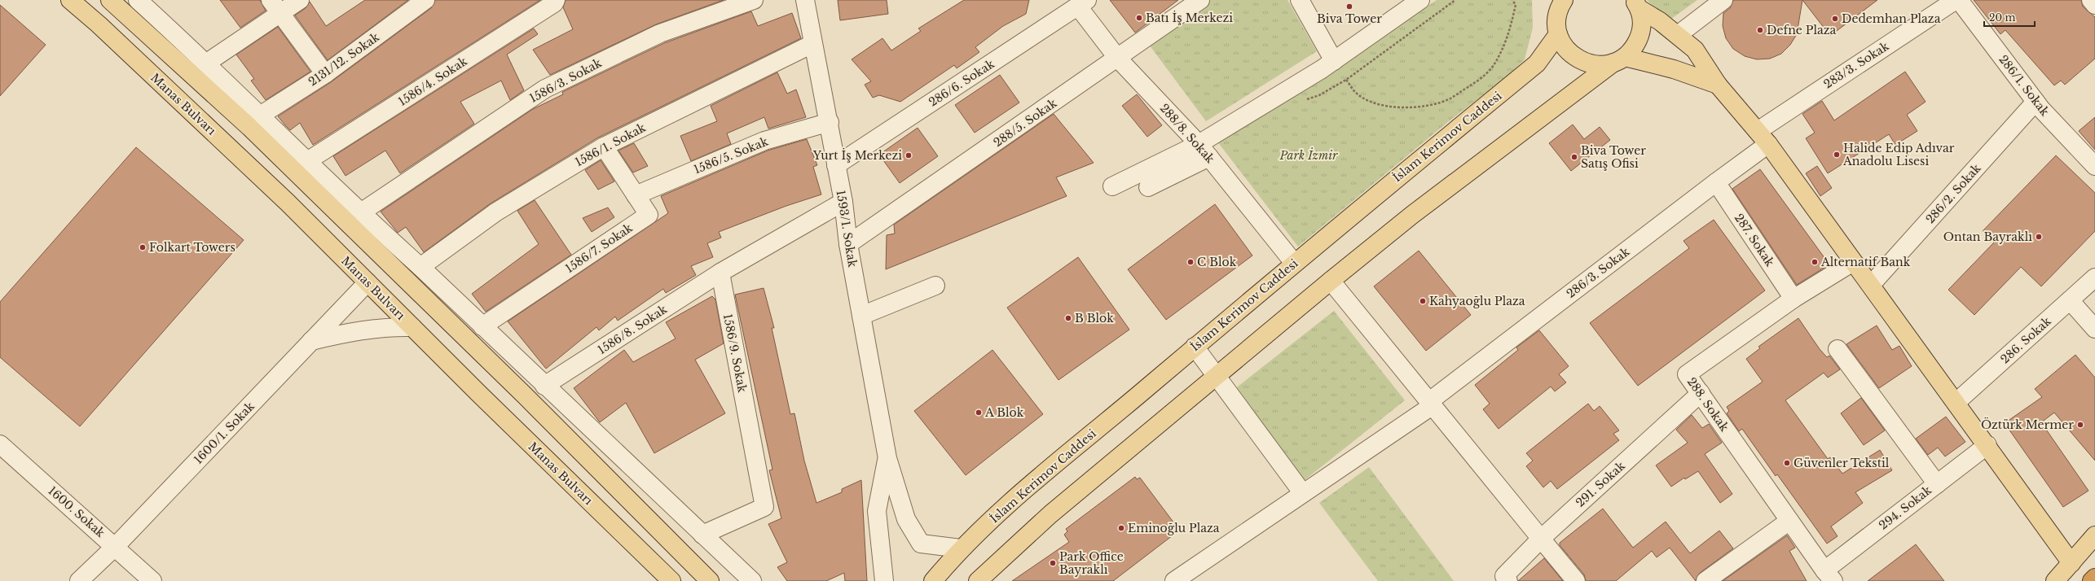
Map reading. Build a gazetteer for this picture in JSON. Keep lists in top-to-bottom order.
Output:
{
  "streets": {
    "main road": ["Manas Bulvarı", "İslam Kerimov Caddesi"],
    "street": [
      "2131/12. Sokak",
      "283/3. Sokak",
      "1586/3. Sokak",
      "1586/4. Sokak",
      "286/6. Sokak",
      "286/1. Sokak",
      "288/5. Sokak",
      "288/8. Sokak",
      "1586/1. Sokak",
      "1586/5. Sokak",
      "286/2. Sokak",
      "1593/1. Sokak",
      "287. Sokak",
      "1586/7. Sokak",
      "286/3. Sokak",
      "1586/8. Sokak",
      "286. Sokak",
      "1586/9. Sokak",
      "288. Sokak",
      "1600/1. Sokak",
      "291. Sokak",
      "294. Sokak",
      "1600. Sokak"
    ]
  },
  "crossings": [
    ["286/6. Sokak", "288/8. Sokak"],
    ["286/6. Sokak", "1593/1. Sokak"],
    ["286/1. Sokak", "286/2. Sokak"],
    ["Manas Bulvarı", "1600/1. Sokak"],
    ["288/5. Sokak", "288/8. Sokak"],
    ["288/5. Sokak", "1593/1. Sokak"],
    ["288/8. Sokak", "İslam Kerimov Caddesi"],
    ["İslam Kerimov Caddesi", "1593/1. Sokak"],
    ["1586/1. Sokak", "1593/1. Sokak"],
    ["1586/1. Sokak", "1586/7. Sokak"],
    ["1586/5. Sokak", "1593/1. Sokak"],
    ["1586/5. Sokak", "1586/7. Sokak"],
    ["287. Sokak", "286/3. Sokak"],
    ["287. Sokak", "288. Sokak"],
    ["1586/8. Sokak", "1586/9. Sokak"],
    ["288. Sokak", "291. Sokak"],
    ["288. Sokak", "294. Sokak"],
    ["1600/1. Sokak", "1600. Sokak"]
  ],
  "parks": ["Park İzmir"],
  "places": [
    "Biva Tower",
    "Batı İş Merkezi",
    "Dedemhan Plaza",
    "Defne Plaza",
    "Halide Edip Adıvar Anadolu Lisesi",
    "Yurt İş Merkezi",
    "Biva Tower Satış Ofisi",
    "Ontan Bayraklı",
    "Folkart Towers",
    "C Blok",
    "Alternatif Bank",
    "Kahyaoğlu Plaza",
    "B Blok",
    "A Blok",
    "Öztürk Mermer",
    "Güvenler Tekstil",
    "Eminoğlu Plaza",
    "Park Office Bayraklı"
  ],
  "scale_bar": "20 m"
}
